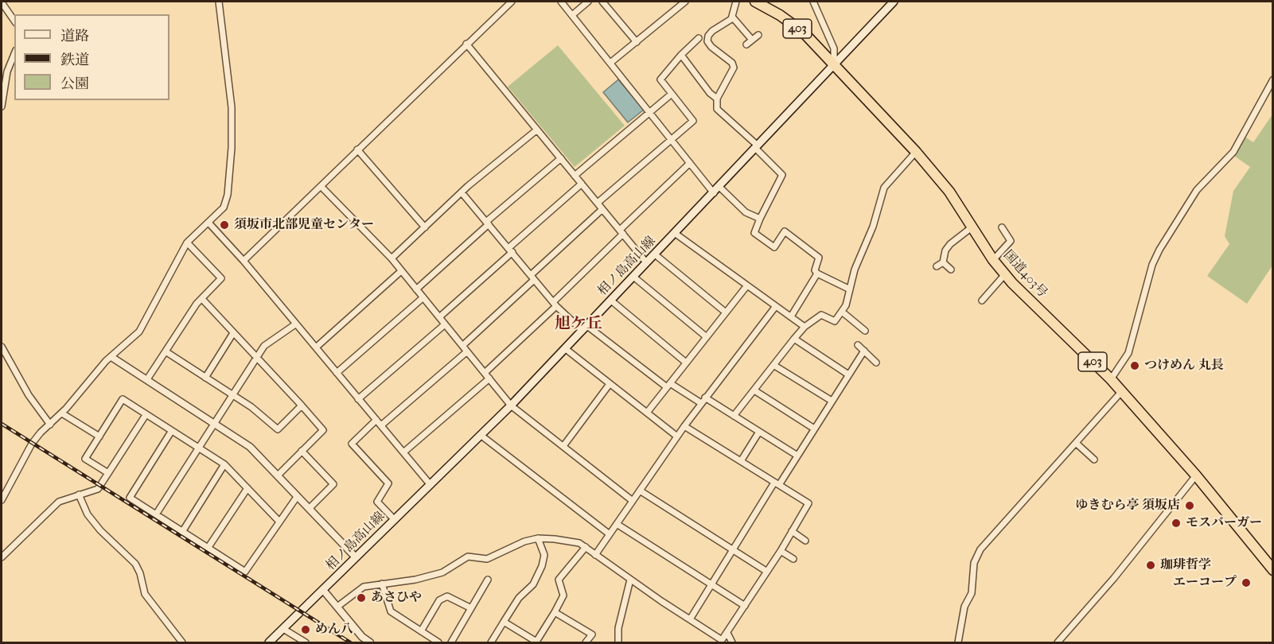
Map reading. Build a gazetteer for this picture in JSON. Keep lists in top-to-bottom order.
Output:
{
  "streets": {
    "highway": ["403", "国道403号"],
    "main road": ["相ノ島高山線"]
  },
  "crossings": [
    ["相ノ島高山線", "国道403号"]
  ],
  "districts": ["旭ケ丘"],
  "places": [
    "須坂市北部児童センター",
    "つけめん 丸長",
    "ゆきむら亭 須坂店",
    "モスバーガー",
    "珈琲哲学",
    "エーコープ",
    "あさひや",
    "めん八"
  ],
  "legend": ["道路", "鉄道", "公園"]
}
